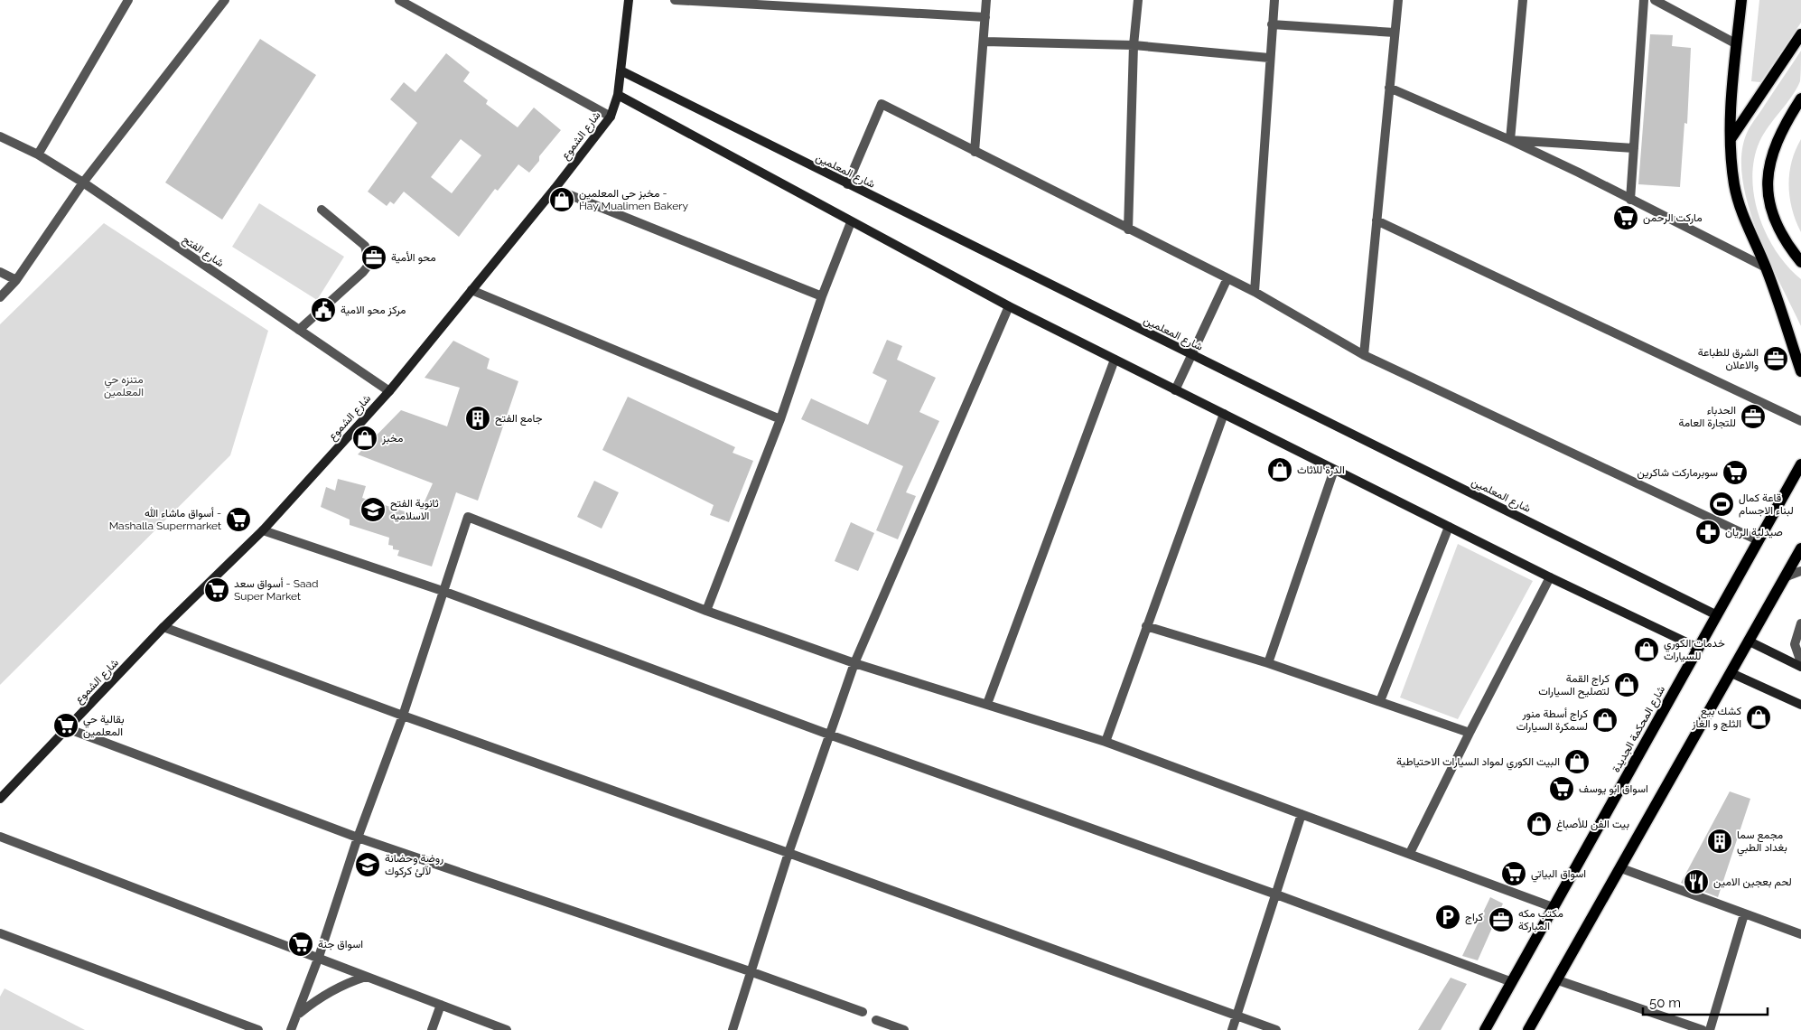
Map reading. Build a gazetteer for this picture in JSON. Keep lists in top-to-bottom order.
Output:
{
  "streets": {
    "main road": ["شارع المحكمة الجديدة"],
    "street": ["شارع الشموع", "شارع المعلمين", "شارع الفتح"]
  },
  "crossings": [
    ["شارع الشموع", "شارع المعلمين"],
    ["شارع الشموع", "شارع الفتح"],
    ["شارع المعلمين", "شارع المحكمة الجديدة"]
  ],
  "parks": ["متنزه حي المعلمين"],
  "places": {
    "shop": [
      "مخبز حي المعلمين - Hay Mualimen Bakery",
      "مخبز",
      "الدرة للاثاث",
      "خدمات الكوري للسيارات",
      "كراج القمة لتصليح السيارات",
      "كشك بيع الثلج و الغاز",
      "كراج أسطة منور لسمكرة السيارات",
      "البيت الكوري لمواد السيارات الاحتياطية",
      "بيت الفن للأصباغ"
    ],
    "supermarket": [
      "ماركت الرحمن",
      "سوبرماركت شاكرين",
      "أسواق ماشاء الله - Mashalla Supermarket",
      "أسواق سعد - Saad Super Market",
      "بقالية حي المعلمين",
      "اسواق ابو يوسف",
      "اسواق البياتي",
      "اسواق جنة"
    ],
    "office": [
      "محو الأمية",
      "الشرق للطباعة والاعلان",
      "الحدباء للتجارة العامة",
      "مكتب مكه المباركة"
    ],
    "public building": ["مركز محو الامية"],
    "building": ["جامع الفتح", "مجمع سما بغداد الطبي"],
    "sports": ["قاعة كمال لبناء الاجسام"],
    "school or university": ["ثانوية الفتح الاسلاميه", "روضة وحضانة لآلئ كركوك"],
    "pharmacy": ["صيدلية الريان"],
    "restaurant": ["لحم بعجين الامين"],
    "parking": ["كراج"]
  },
  "scale_bar": "50 m"
}
